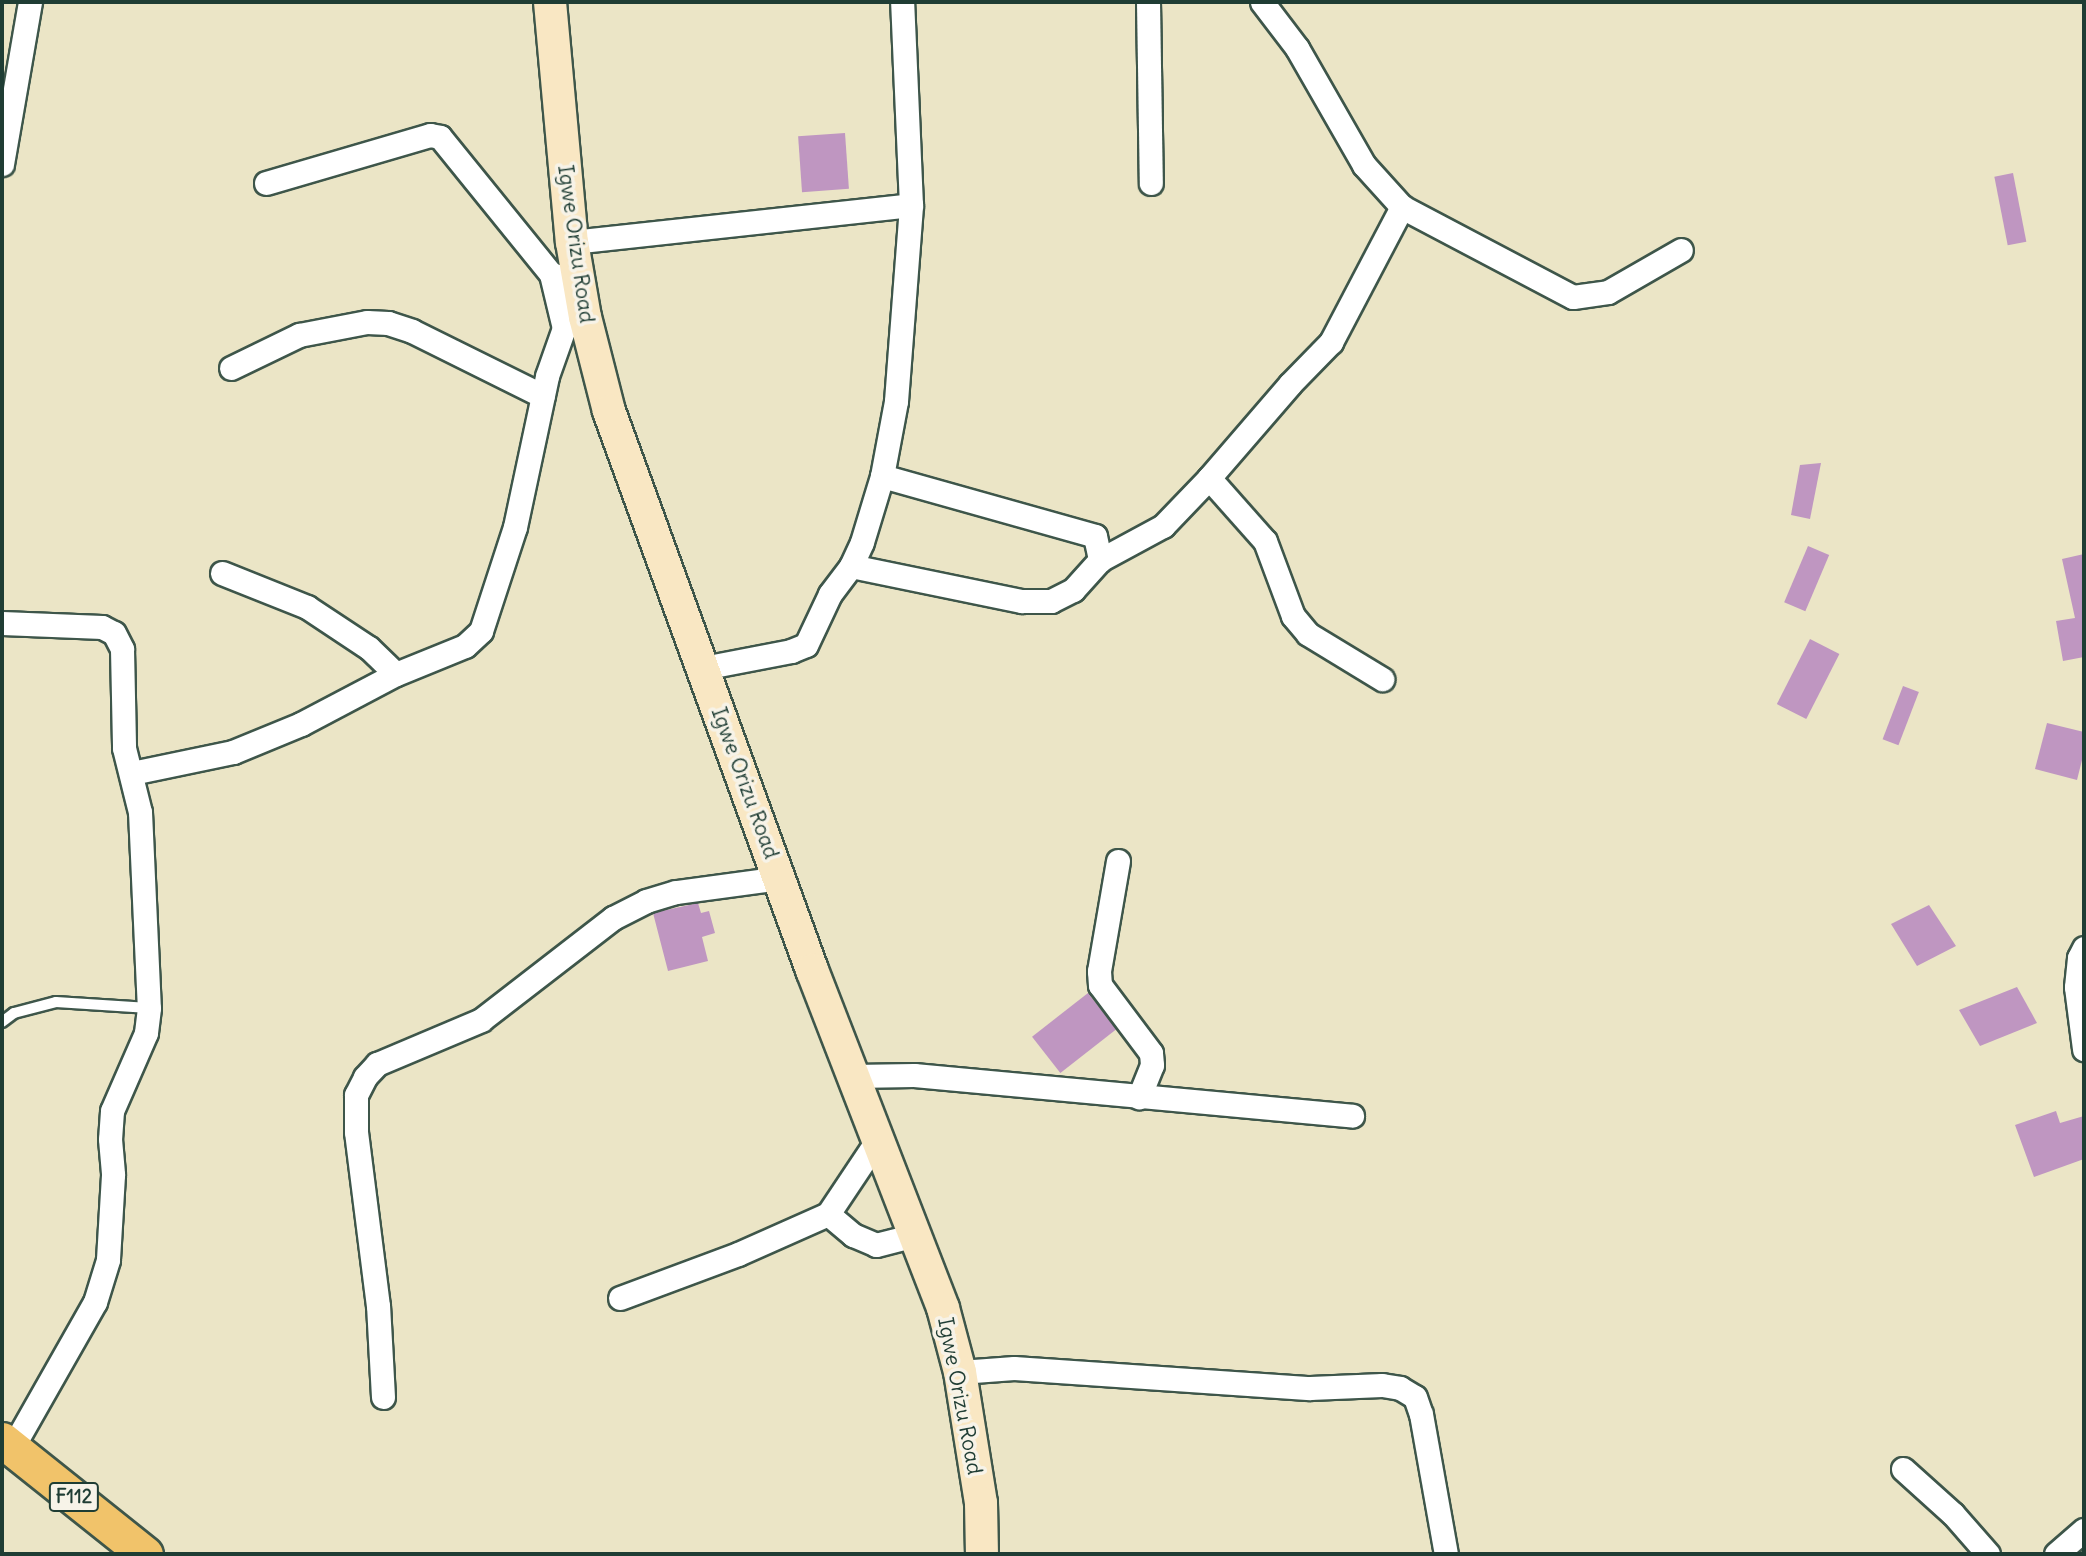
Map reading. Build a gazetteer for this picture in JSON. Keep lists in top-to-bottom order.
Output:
{
  "streets": {
    "main road": ["Igwe Orizu Road", "F112"]
  }
}
